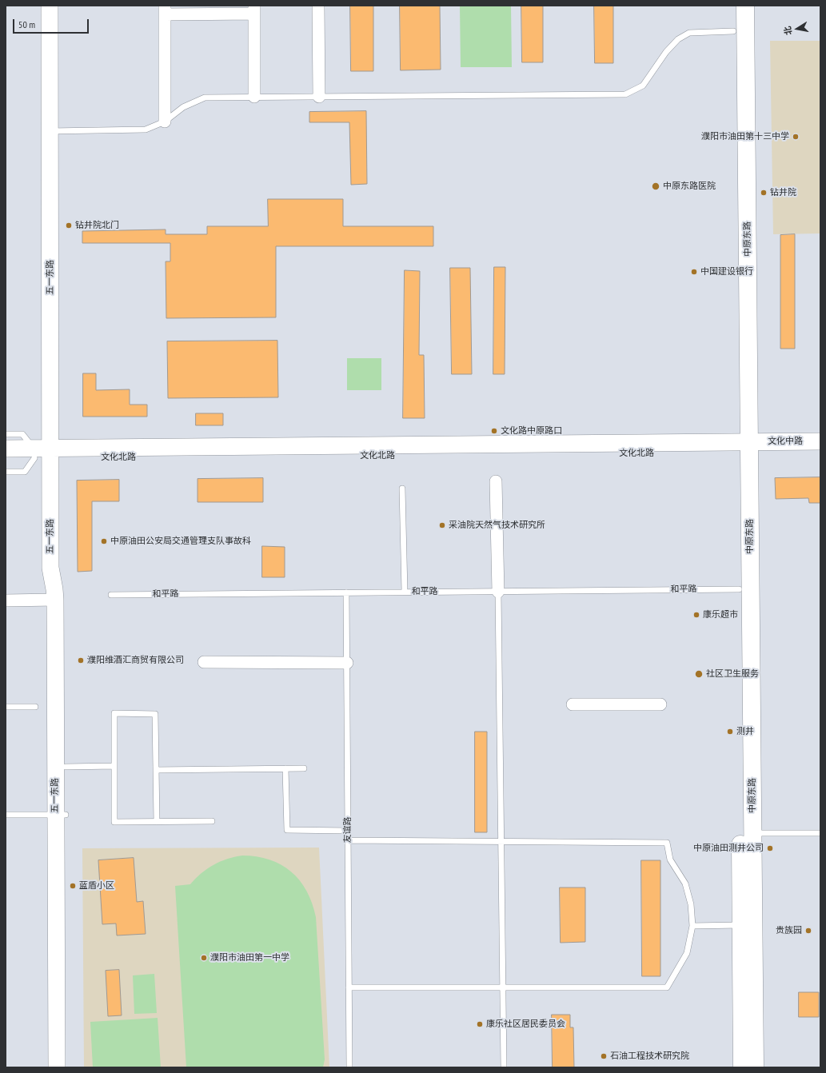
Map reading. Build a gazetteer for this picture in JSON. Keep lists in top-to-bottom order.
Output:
{
  "streets": {
    "main road": ["中原东路"],
    "street": ["五一东路", "文化中路", "文化北路"],
    "lane": ["和平路", "友谊路"]
  },
  "crossings": [
    ["中原东路", "文化中路"],
    ["中原东路", "文化北路"],
    ["中原东路", "和平路"],
    ["五一东路", "文化北路"],
    ["文化中路", "文化北路"],
    ["和平路", "友谊路"]
  ],
  "places": [
    "濮阳市油田第十三中学",
    "中原东路医院",
    "钻井院",
    "钻井院北门",
    "中国建设银行",
    "文化路中原路口",
    "采油院天然气技术研究所",
    "中原油田公安局交通管理支队事故科",
    "康乐超市",
    "濮阳维酒汇商贸有限公司",
    "社区卫生服务",
    "测井",
    "中原油田测井公司",
    "蓝盾小区",
    "贵族园",
    "濮阳市油田第一中学",
    "康乐社区居民委员会",
    "石油工程技术研究院"
  ],
  "scale_bar": "50 m",
  "north": "left"
}
